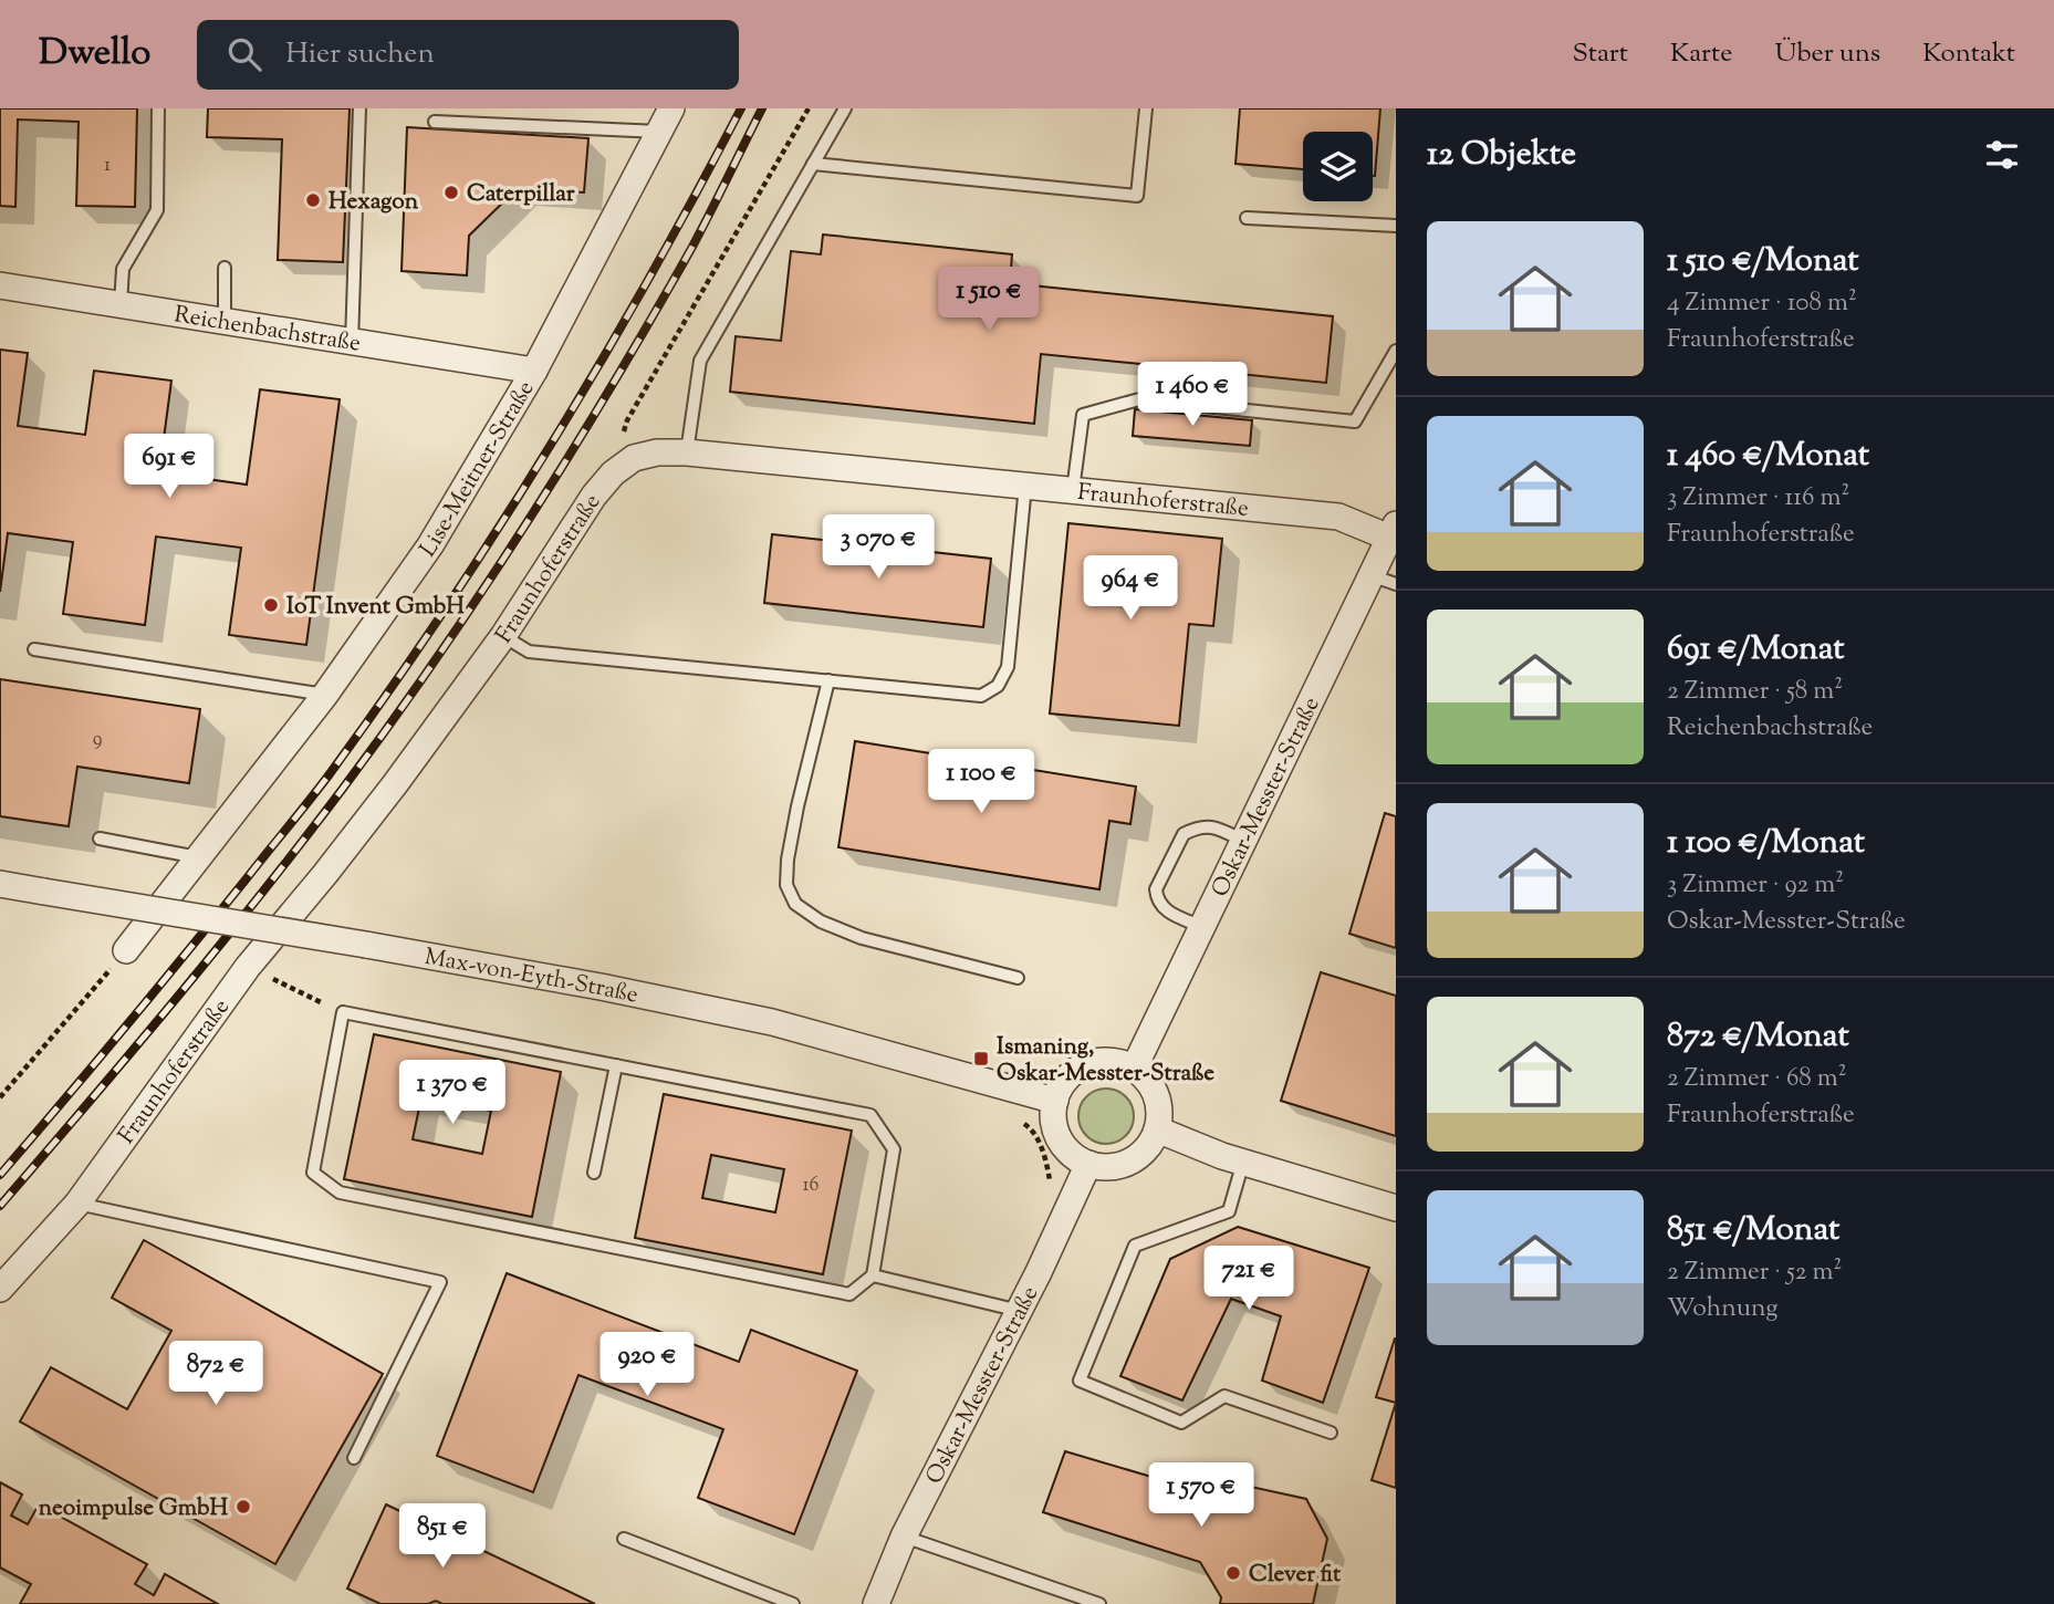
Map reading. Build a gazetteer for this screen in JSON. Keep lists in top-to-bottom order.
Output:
{
  "streets": {
    "street": [
      "Reichenbachstraße",
      "Lise-Meitner-Straße",
      "Fraunhoferstraße",
      "Oskar-Messter-Straße",
      "Max-von-Eyth-Straße"
    ]
  },
  "crossings": [
    ["Reichenbachstraße", "Lise-Meitner-Straße"],
    ["Fraunhoferstraße", "Oskar-Messter-Straße"],
    ["Oskar-Messter-Straße", "Max-von-Eyth-Straße"]
  ],
  "places": {
    "other": [
      "Caterpillar",
      "Hexagon",
      "IoT Invent GmbH",
      "neoimpulse GmbH",
      "Clever fit"
    ],
    "transit": ["Ismaning, Oskar-Messter-Straße"]
  },
  "house_numbers": ["1", "9", "16"],
  "page": {
    "header": "Dwello",
    "search": "Hier suchen",
    "nav": [
      "Start",
      "Karte",
      "Über uns",
      "Kontakt"
    ],
    "heading": "12 Objekte",
    "list": [
      {
        "name": "1 510 €/Monat",
        "note": "4 Zimmer · 108 m² · Fraunhoferstraße"
      },
      {
        "name": "1 460 €/Monat",
        "note": "3 Zimmer · 116 m² · Fraunhoferstraße"
      },
      {
        "name": "691 €/Monat",
        "note": "2 Zimmer · 58 m² · Reichenbachstraße"
      },
      {
        "name": "1 100 €/Monat",
        "note": "3 Zimmer · 92 m² · Oskar-Messter-Straße"
      },
      {
        "name": "872 €/Monat",
        "note": "2 Zimmer · 68 m² · Fraunhoferstraße"
      },
      {
        "name": "851 €/Monat",
        "note": "2 Zimmer · 52 m² · Wohnung"
      }
    ],
    "price": [
      "1 510 €",
      "1 460 €",
      "691 €",
      "3 070 €",
      "964 €",
      "1 100 €",
      "1 370 €",
      "721 €",
      "920 €",
      "872 €",
      "1 570 €",
      "851 €"
    ]
  }
}
